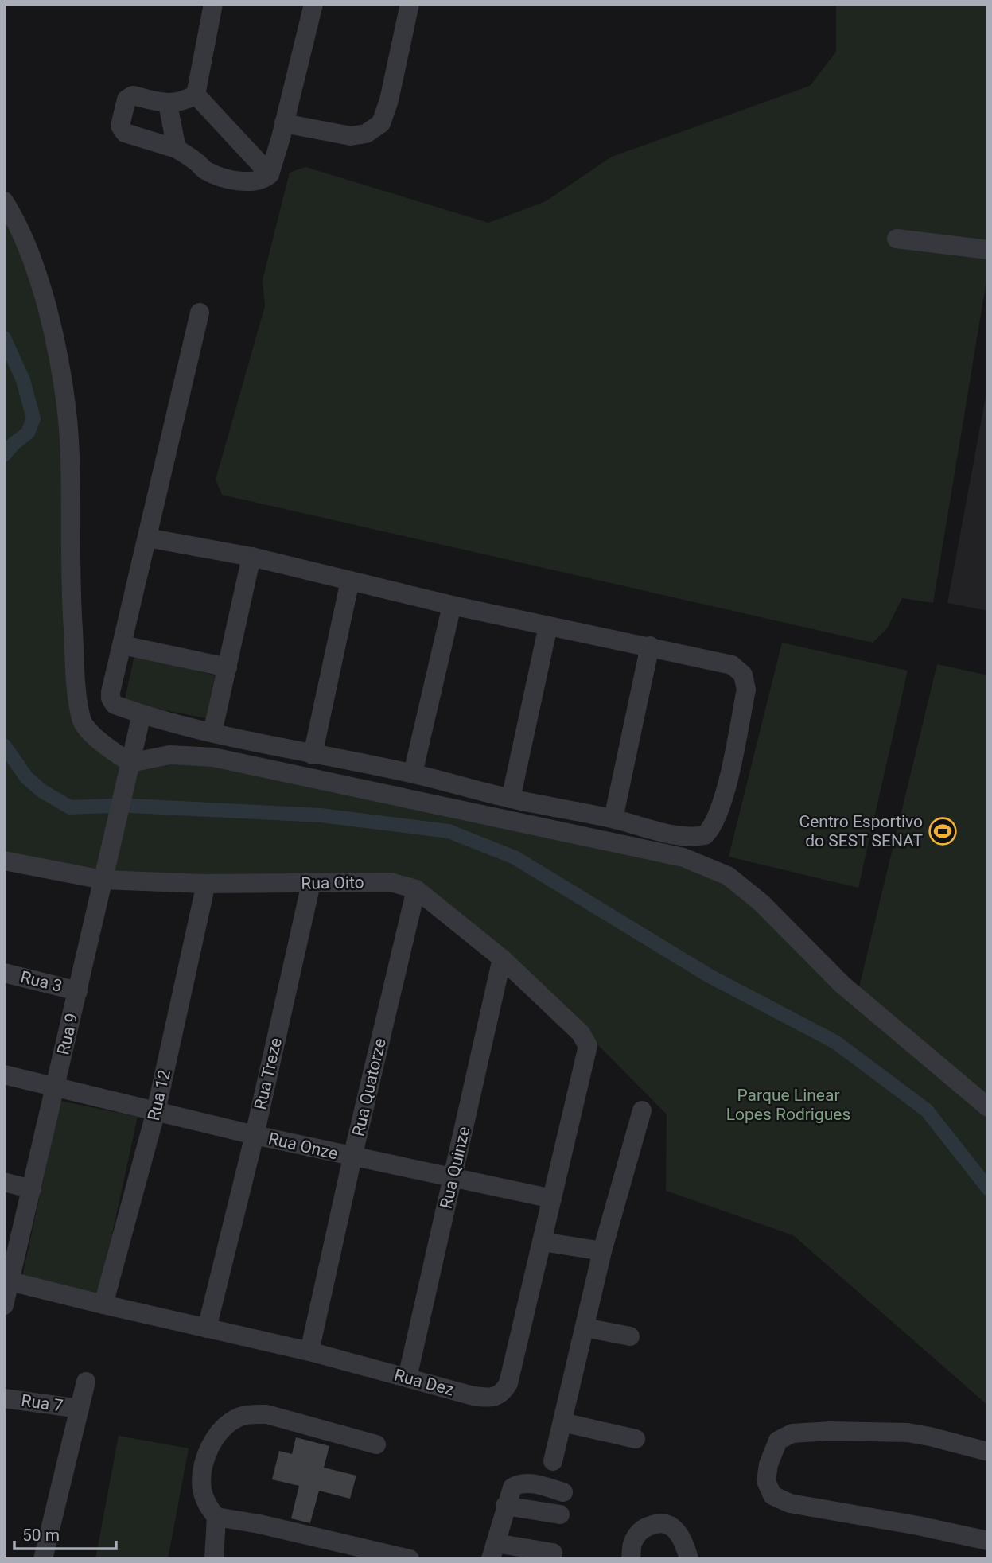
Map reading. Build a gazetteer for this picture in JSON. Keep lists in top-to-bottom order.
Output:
{
  "streets": {
    "street": [
      "Rua Oito",
      "Rua 3",
      "Rua 9",
      "Rua Treze",
      "Rua Quatorze",
      "Rua 12",
      "Rua Onze",
      "Rua Quinze",
      "Rua Dez",
      "Rua 7"
    ]
  },
  "crossings": [
    ["Rua Oito", "Rua 9"],
    ["Rua Oito", "Rua Treze"],
    ["Rua Oito", "Rua Quatorze"],
    ["Rua Oito", "Rua 12"],
    ["Rua Oito", "Rua Quinze"],
    ["Rua Oito", "Rua Dez"],
    ["Rua 3", "Rua 9"],
    ["Rua 9", "Rua Onze"],
    ["Rua 9", "Rua Dez"],
    ["Rua Treze", "Rua Onze"],
    ["Rua Treze", "Rua Dez"],
    ["Rua Quatorze", "Rua Onze"],
    ["Rua Quatorze", "Rua Dez"],
    ["Rua 12", "Rua Onze"],
    ["Rua 12", "Rua Dez"],
    ["Rua Onze", "Rua Quinze"],
    ["Rua Onze", "Rua Dez"],
    ["Rua Quinze", "Rua Dez"]
  ],
  "parks": ["Parque Linear Lopes Rodrigues"],
  "places": {
    "sports": ["Centro Esportivo do SEST SENAT"]
  },
  "scale_bar": "50 m"
}
